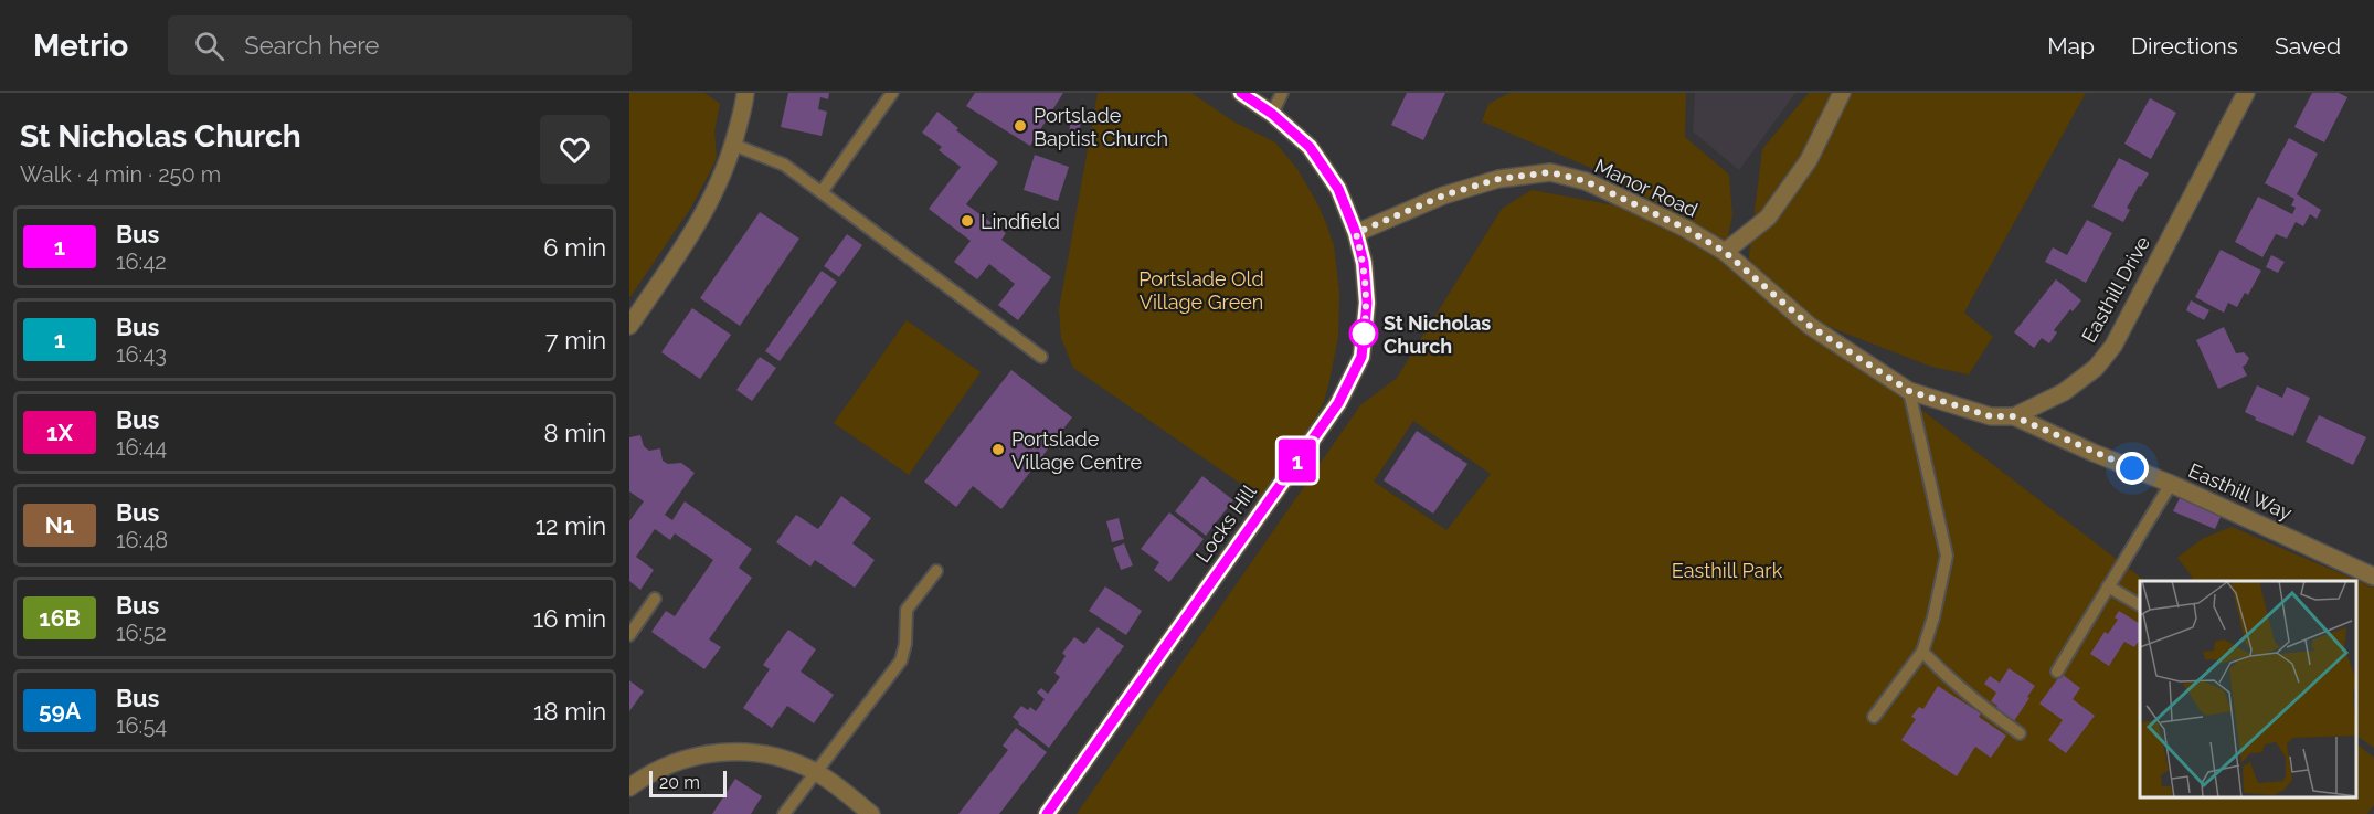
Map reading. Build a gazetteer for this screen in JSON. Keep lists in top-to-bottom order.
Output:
{
  "streets": {
    "street": [
      "Manor Road",
      "Easthill Drive",
      "Easthill Way",
      "Locks Hill"
    ]
  },
  "crossings": [
    ["Manor Road", "Locks Hill"],
    ["Easthill Drive", "Easthill Way"]
  ],
  "parks": ["Portslade Old Village Green", "Easthill Park"],
  "places": [
    "Portslade Baptist Church",
    "Lindfield",
    "St Nicholas Church",
    "Portslade Village Centre"
  ],
  "lines": ["bus line 1"],
  "scale_bar": "20 m",
  "page": {
    "header": "Metrio",
    "search": "Search here",
    "nav": ["Map", "Directions", "Saved"],
    "heading": ["St Nicholas Church", "Walk · 4 min · 250 m"],
    "on_map": "1",
    "list": [
      {
        "mark": "1",
        "name": "Bus",
        "note": "16:42",
        "value": "6 min"
      },
      {
        "mark": "1",
        "name": "Bus",
        "note": "16:43",
        "value": "7 min"
      },
      {
        "mark": "1X",
        "name": "Bus",
        "note": "16:44",
        "value": "8 min"
      },
      {
        "mark": "N1",
        "name": "Bus",
        "note": "16:48",
        "value": "12 min"
      },
      {
        "mark": "16B",
        "name": "Bus",
        "note": "16:52",
        "value": "16 min"
      },
      {
        "mark": "59A",
        "name": "Bus",
        "note": "16:54",
        "value": "18 min"
      }
    ],
    "scale": "20 m"
  }
}
